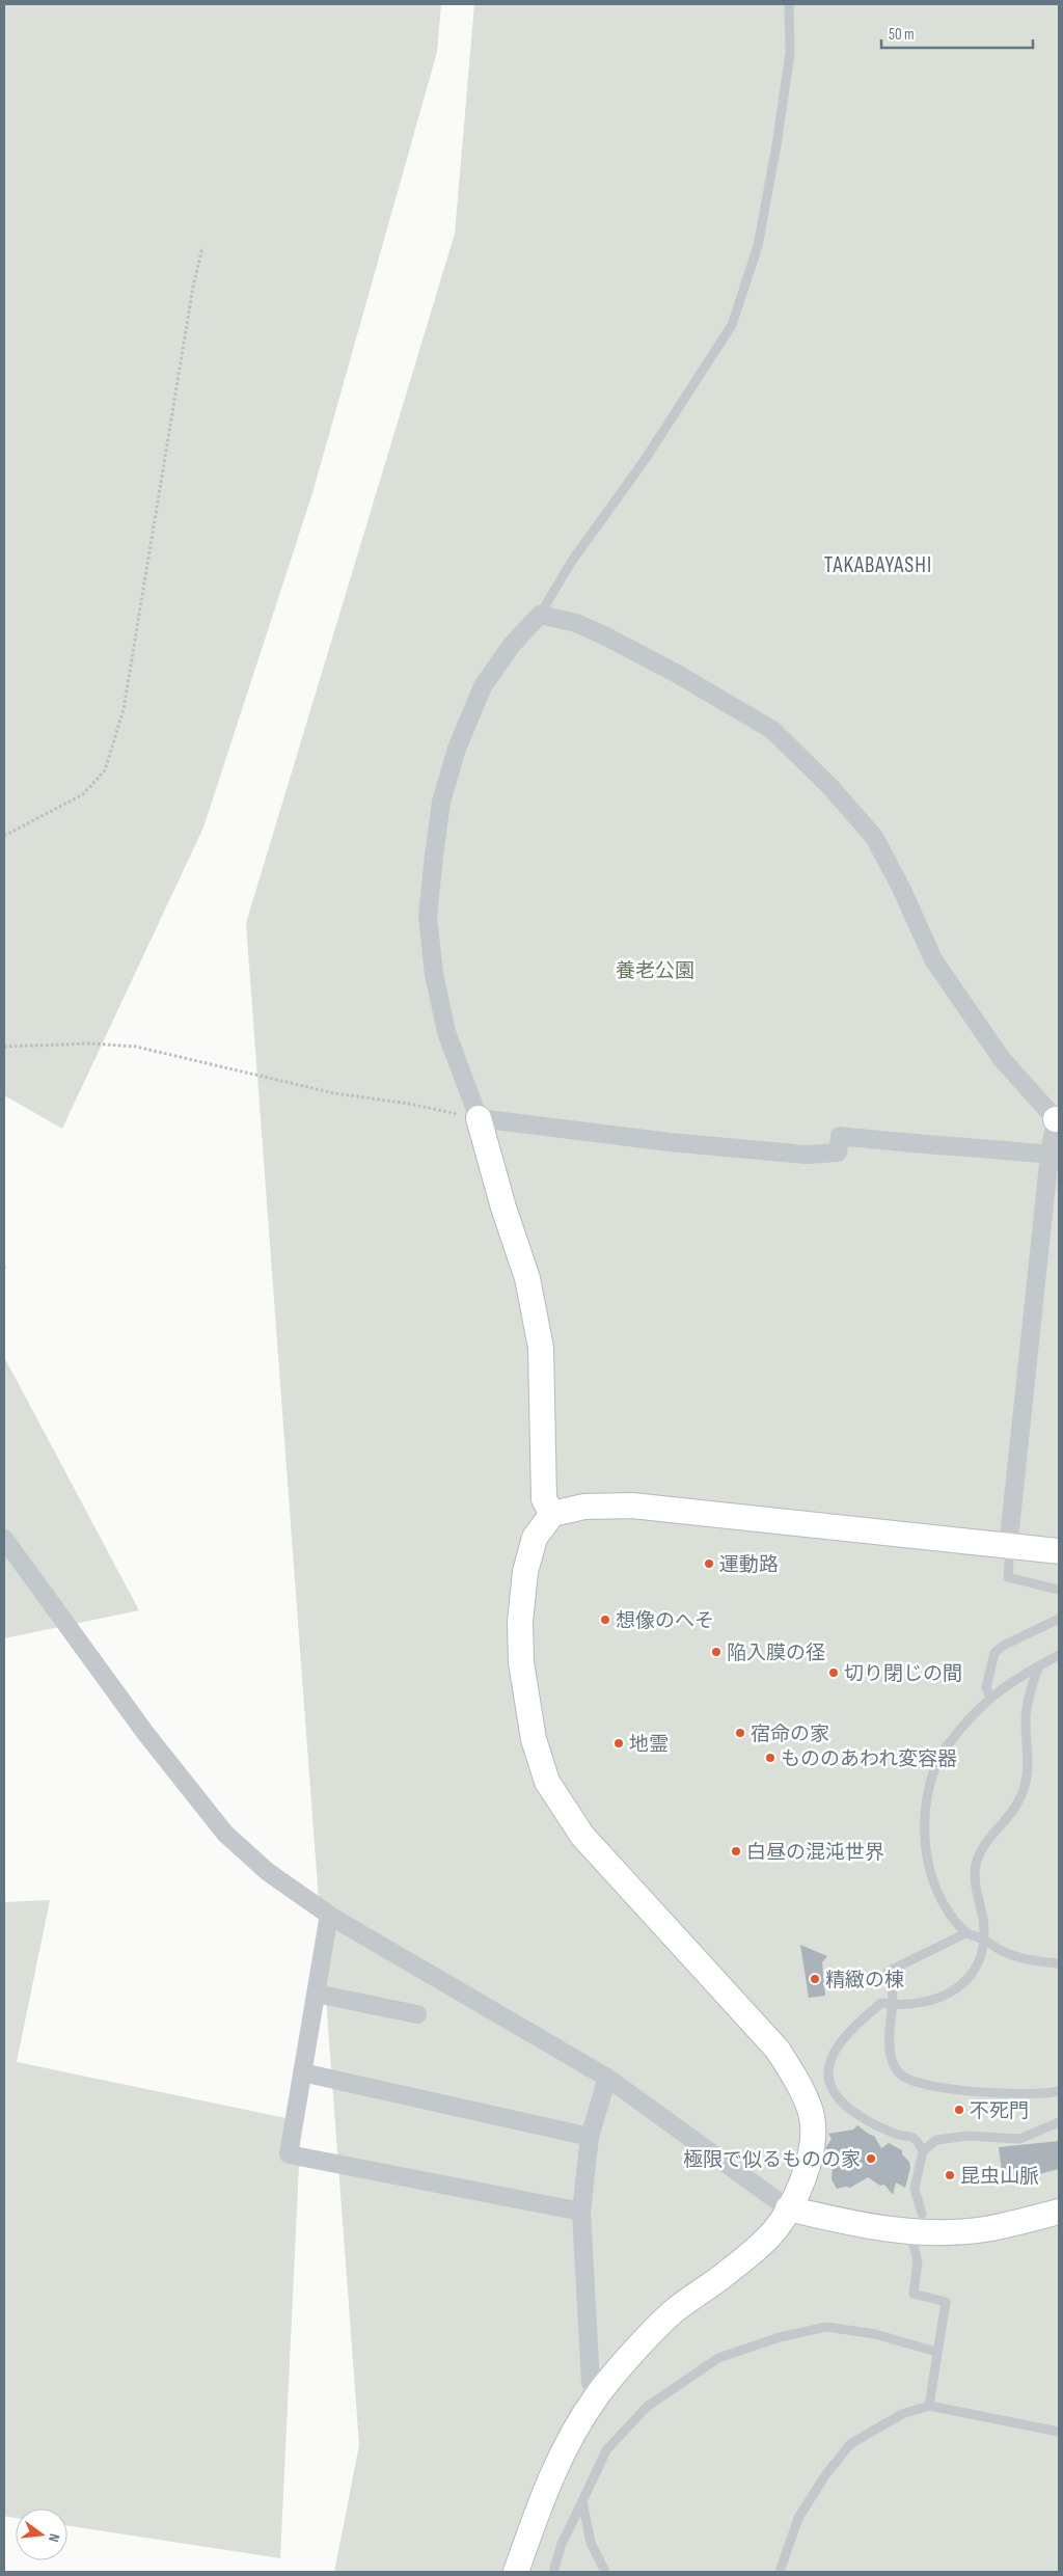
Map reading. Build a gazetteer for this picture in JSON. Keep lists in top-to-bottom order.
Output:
{
  "districts": ["TAKABAYASHI"],
  "parks": ["養老公園"],
  "places": [
    "運動路",
    "想像のへそ",
    "陥入膜の径",
    "切り閉じの間",
    "宿命の家",
    "地霊",
    "もののあわれ変容器",
    "白昼の混沌世界",
    "精緻の棟",
    "不死門",
    "極限で似るものの家",
    "昆虫山脈"
  ],
  "scale_bar": "50 m",
  "north": "right"
}
